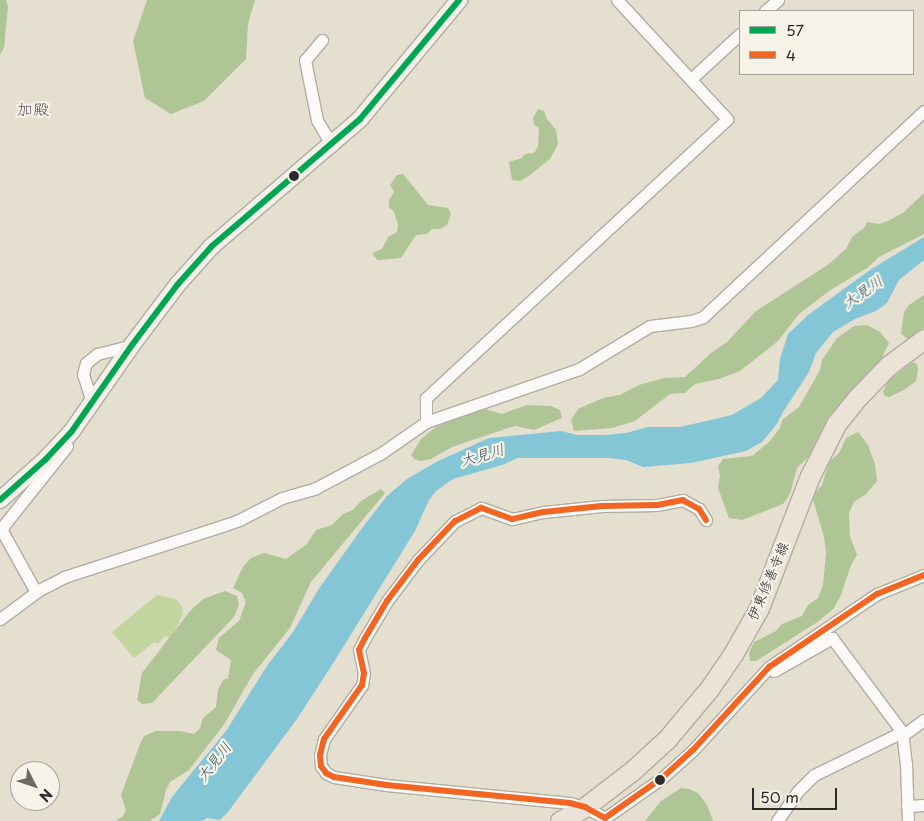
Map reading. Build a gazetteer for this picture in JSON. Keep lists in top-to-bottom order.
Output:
{
  "streets": {
    "main road": ["伊東修善寺線"]
  },
  "districts": ["加殿"],
  "water": ["大見川"],
  "lines": ["transit line 57", "transit line 4"],
  "legend": ["57", "4"],
  "scale_bar": "50 m",
  "north": "bottom right"
}
